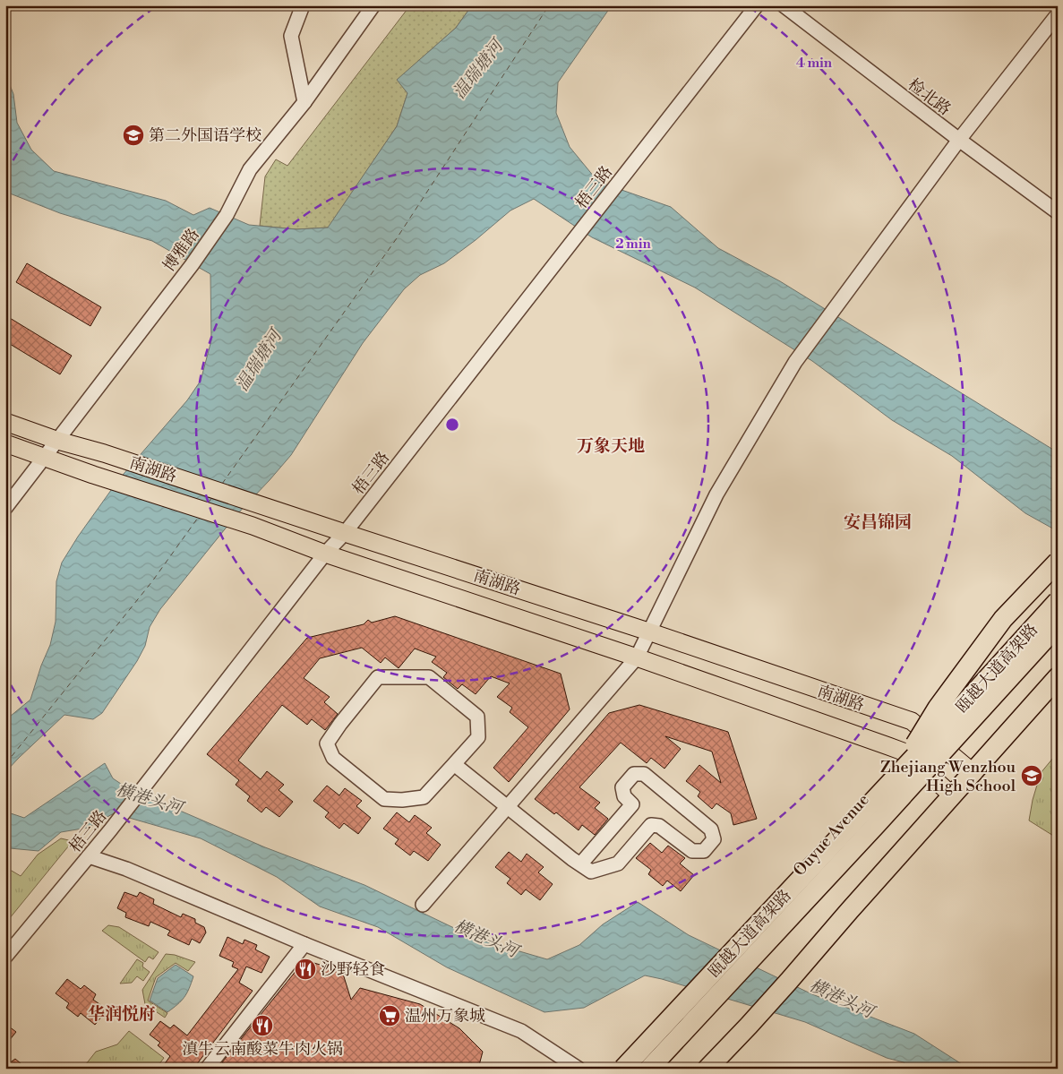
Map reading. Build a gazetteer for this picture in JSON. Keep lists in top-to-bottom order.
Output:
{
  "streets": {
    "highway": ["瓯越大道高架路", "Ouyue Avenue"],
    "main road": ["南湖路"],
    "street": ["检北路", "梧三路", "博雅路"]
  },
  "crossings": [
    ["梧三路", "南湖路"],
    ["博雅路", "南湖路"],
    ["南湖路", "Ouyue Avenue"]
  ],
  "districts": ["万象天地", "安昌锦园", "华润悦府"],
  "water": ["温瑞塘河", "横港头河"],
  "places": {
    "school or university": ["第二外国语学校", "Zhejiang Wenzhou High School"],
    "restaurant": ["沙野轻食", "滇牛云南酸菜牛肉火锅"],
    "supermarket": ["温州万象城"]
  },
  "rings": ["4 min", "2 min"]
}
